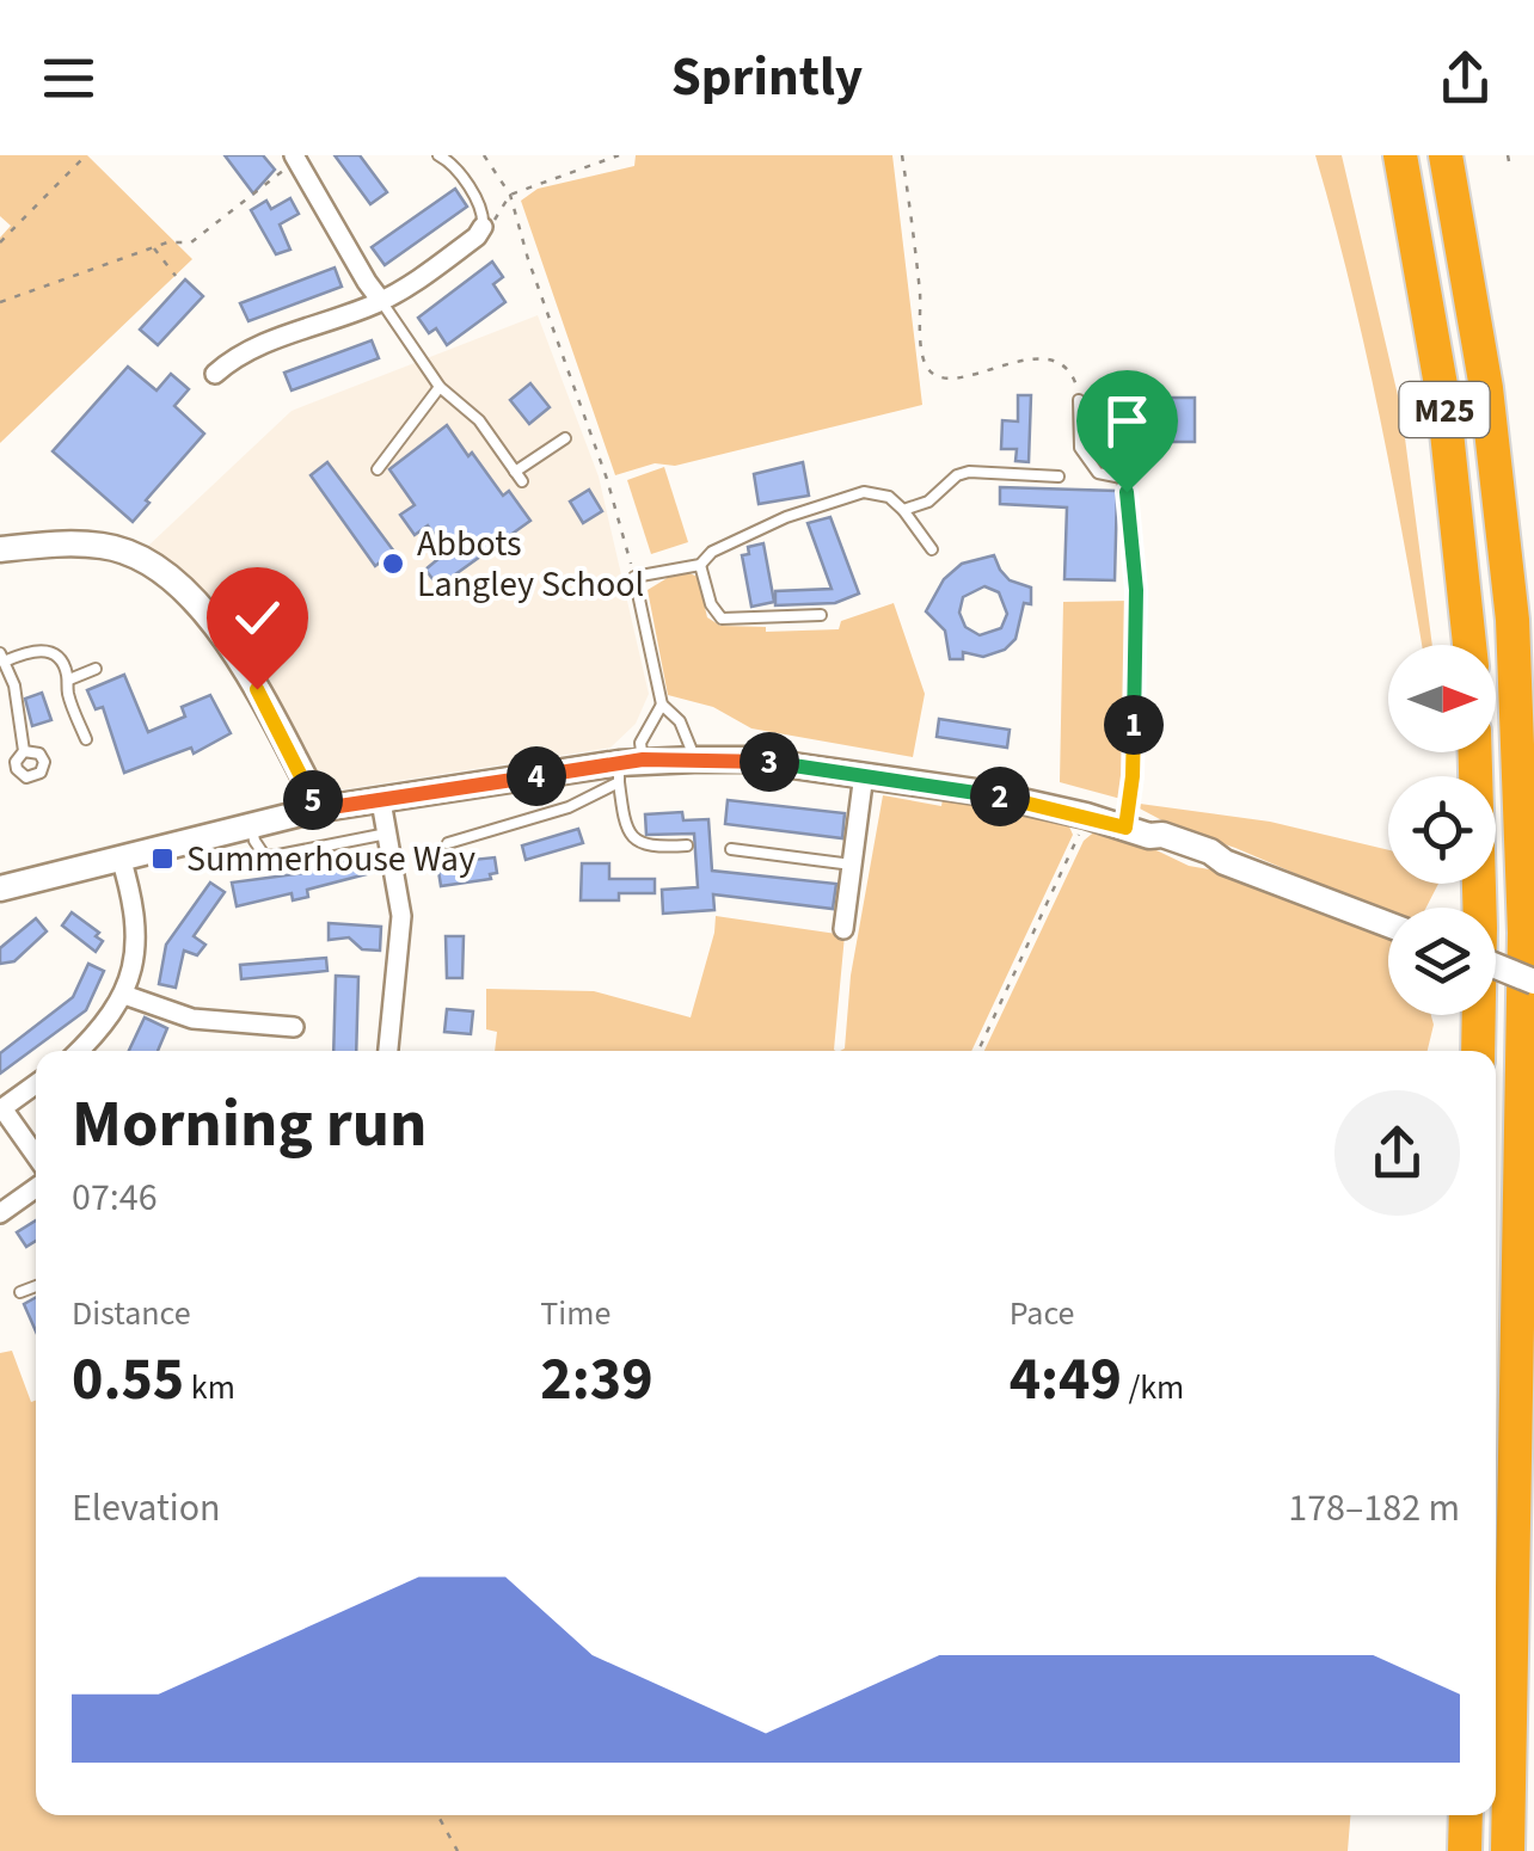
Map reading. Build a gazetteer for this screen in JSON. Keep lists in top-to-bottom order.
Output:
{
  "streets": {
    "highway": ["M25"]
  },
  "places": {
    "other": ["Abbots Langley School"],
    "transit": ["Summerhouse Way"]
  },
  "north": "right",
  "page": {
    "header": "Sprintly",
    "pins": [
      "1",
      "3",
      "4",
      "2",
      "5"
    ],
    "heading": ["Morning run", "07:46"],
    "stats": [
      ["Distance", "0.55 km"],
      ["Time", "2:39"],
      ["Pace", "4:49 /km"]
    ],
    "chart": ["Elevation", "178–182 m"]
  }
}
